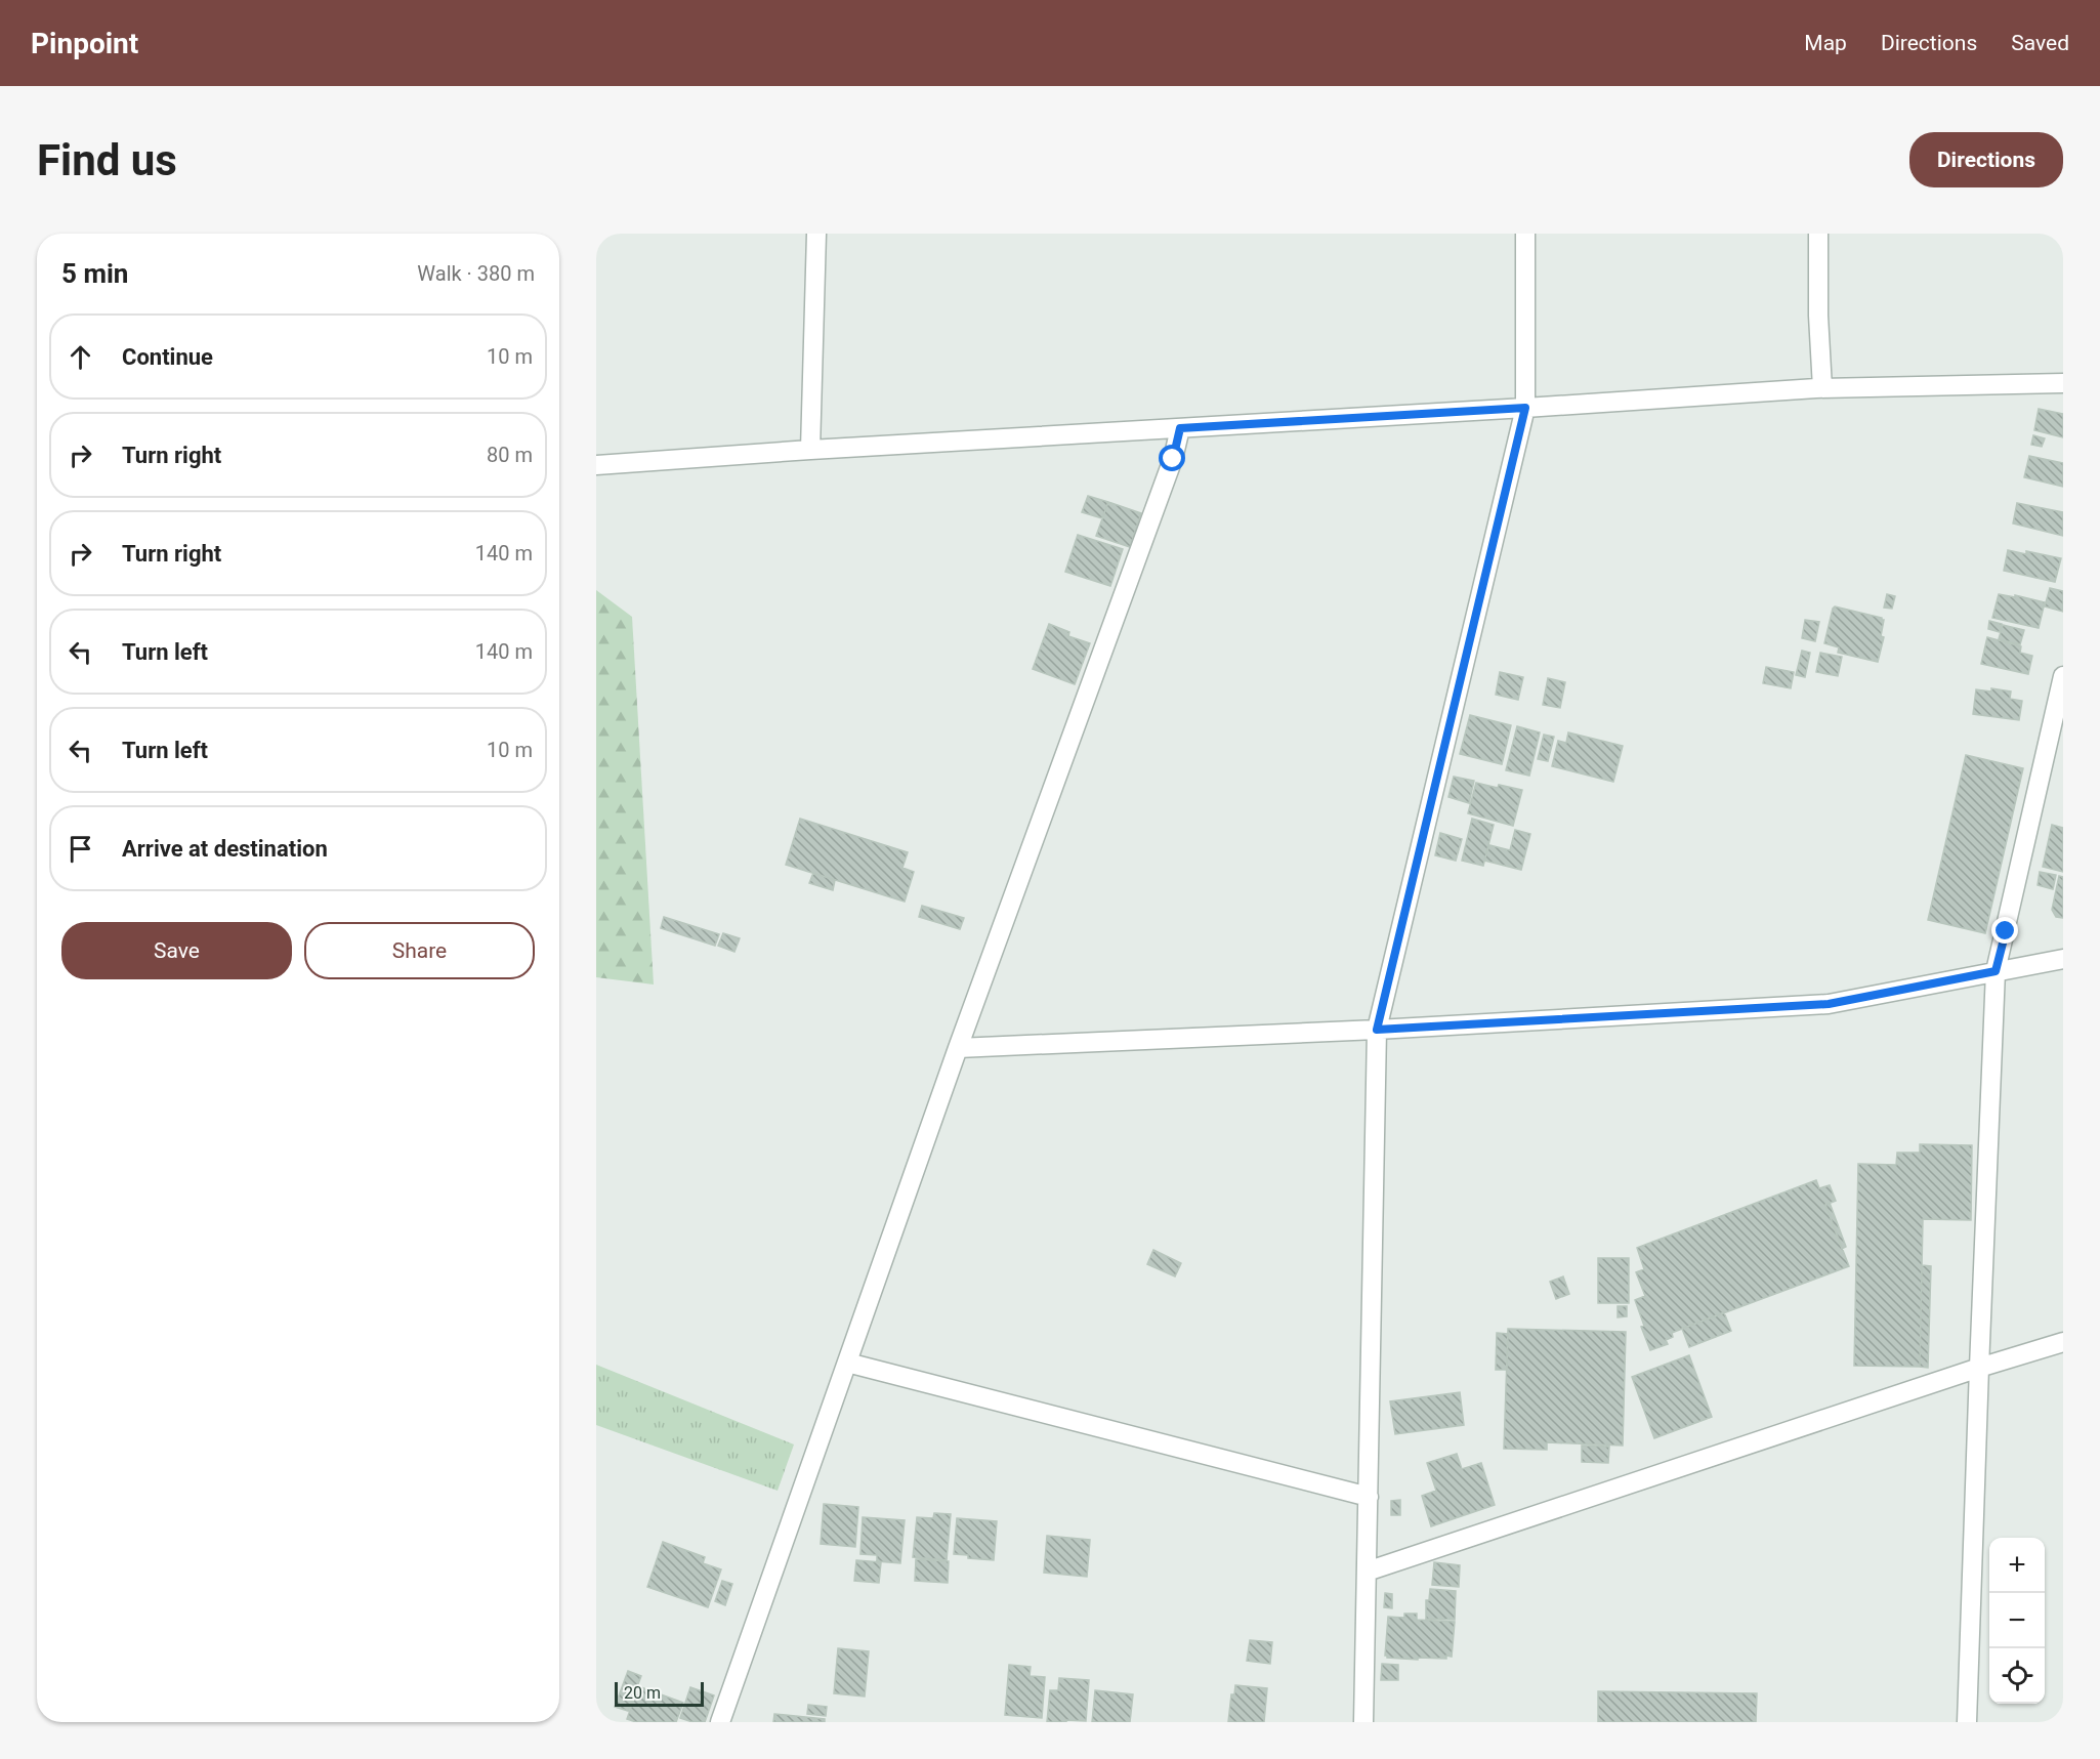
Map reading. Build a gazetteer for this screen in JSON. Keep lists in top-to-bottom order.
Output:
{
  "scale_bar": "20 m",
  "page": {
    "header": "Pinpoint",
    "nav": ["Map", "Directions", "Saved"],
    "buttons": [
      "Directions",
      ["Save", "Share"]
    ],
    "title": "Find us",
    "heading": ["5 min", "Walk · 380 m"],
    "list": [
      ["Continue", "10 m"],
      ["Turn right", "80 m"],
      ["Turn right", "140 m"],
      ["Turn left", "140 m"],
      ["Turn left", "10 m"],
      "Arrive at destination"
    ],
    "map_buttons": ["+", "−"],
    "scale": "20 m"
  }
}
